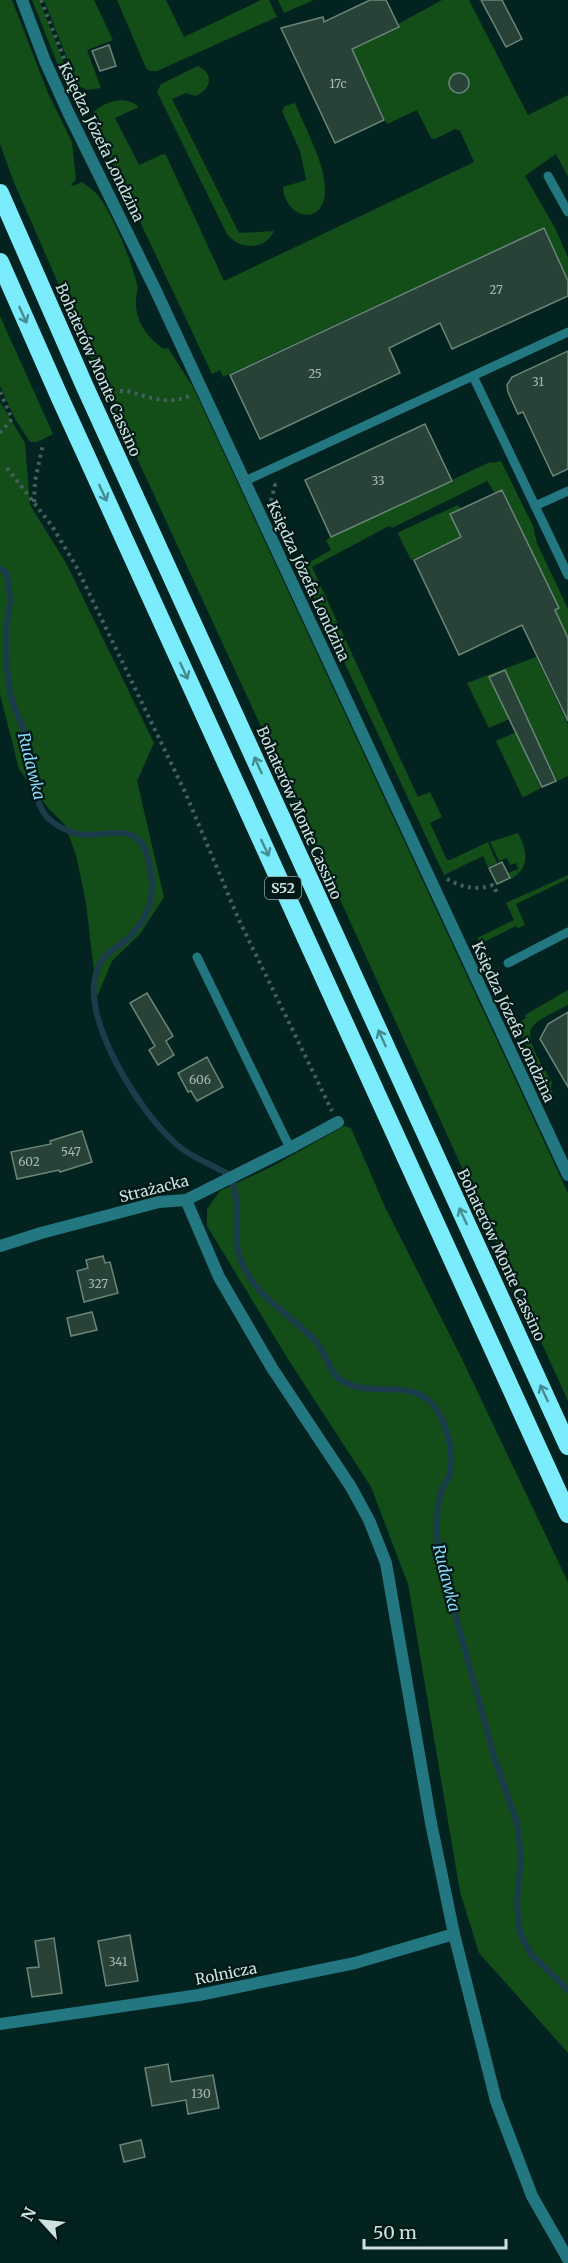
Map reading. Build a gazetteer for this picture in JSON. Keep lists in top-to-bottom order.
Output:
{
  "streets": {
    "highway": ["Bohaterów Monte Cassino", "S52"],
    "street": ["Księdza Józefa Londzina", "Strażacka", "Rolnicza"]
  },
  "water": ["Rudawka"],
  "house_numbers": [
    "17c",
    "27",
    "25",
    "31",
    "33",
    "606",
    "547",
    "602",
    "327",
    "341",
    "130"
  ],
  "scale_bar": "50 m",
  "north": "top left"
}
